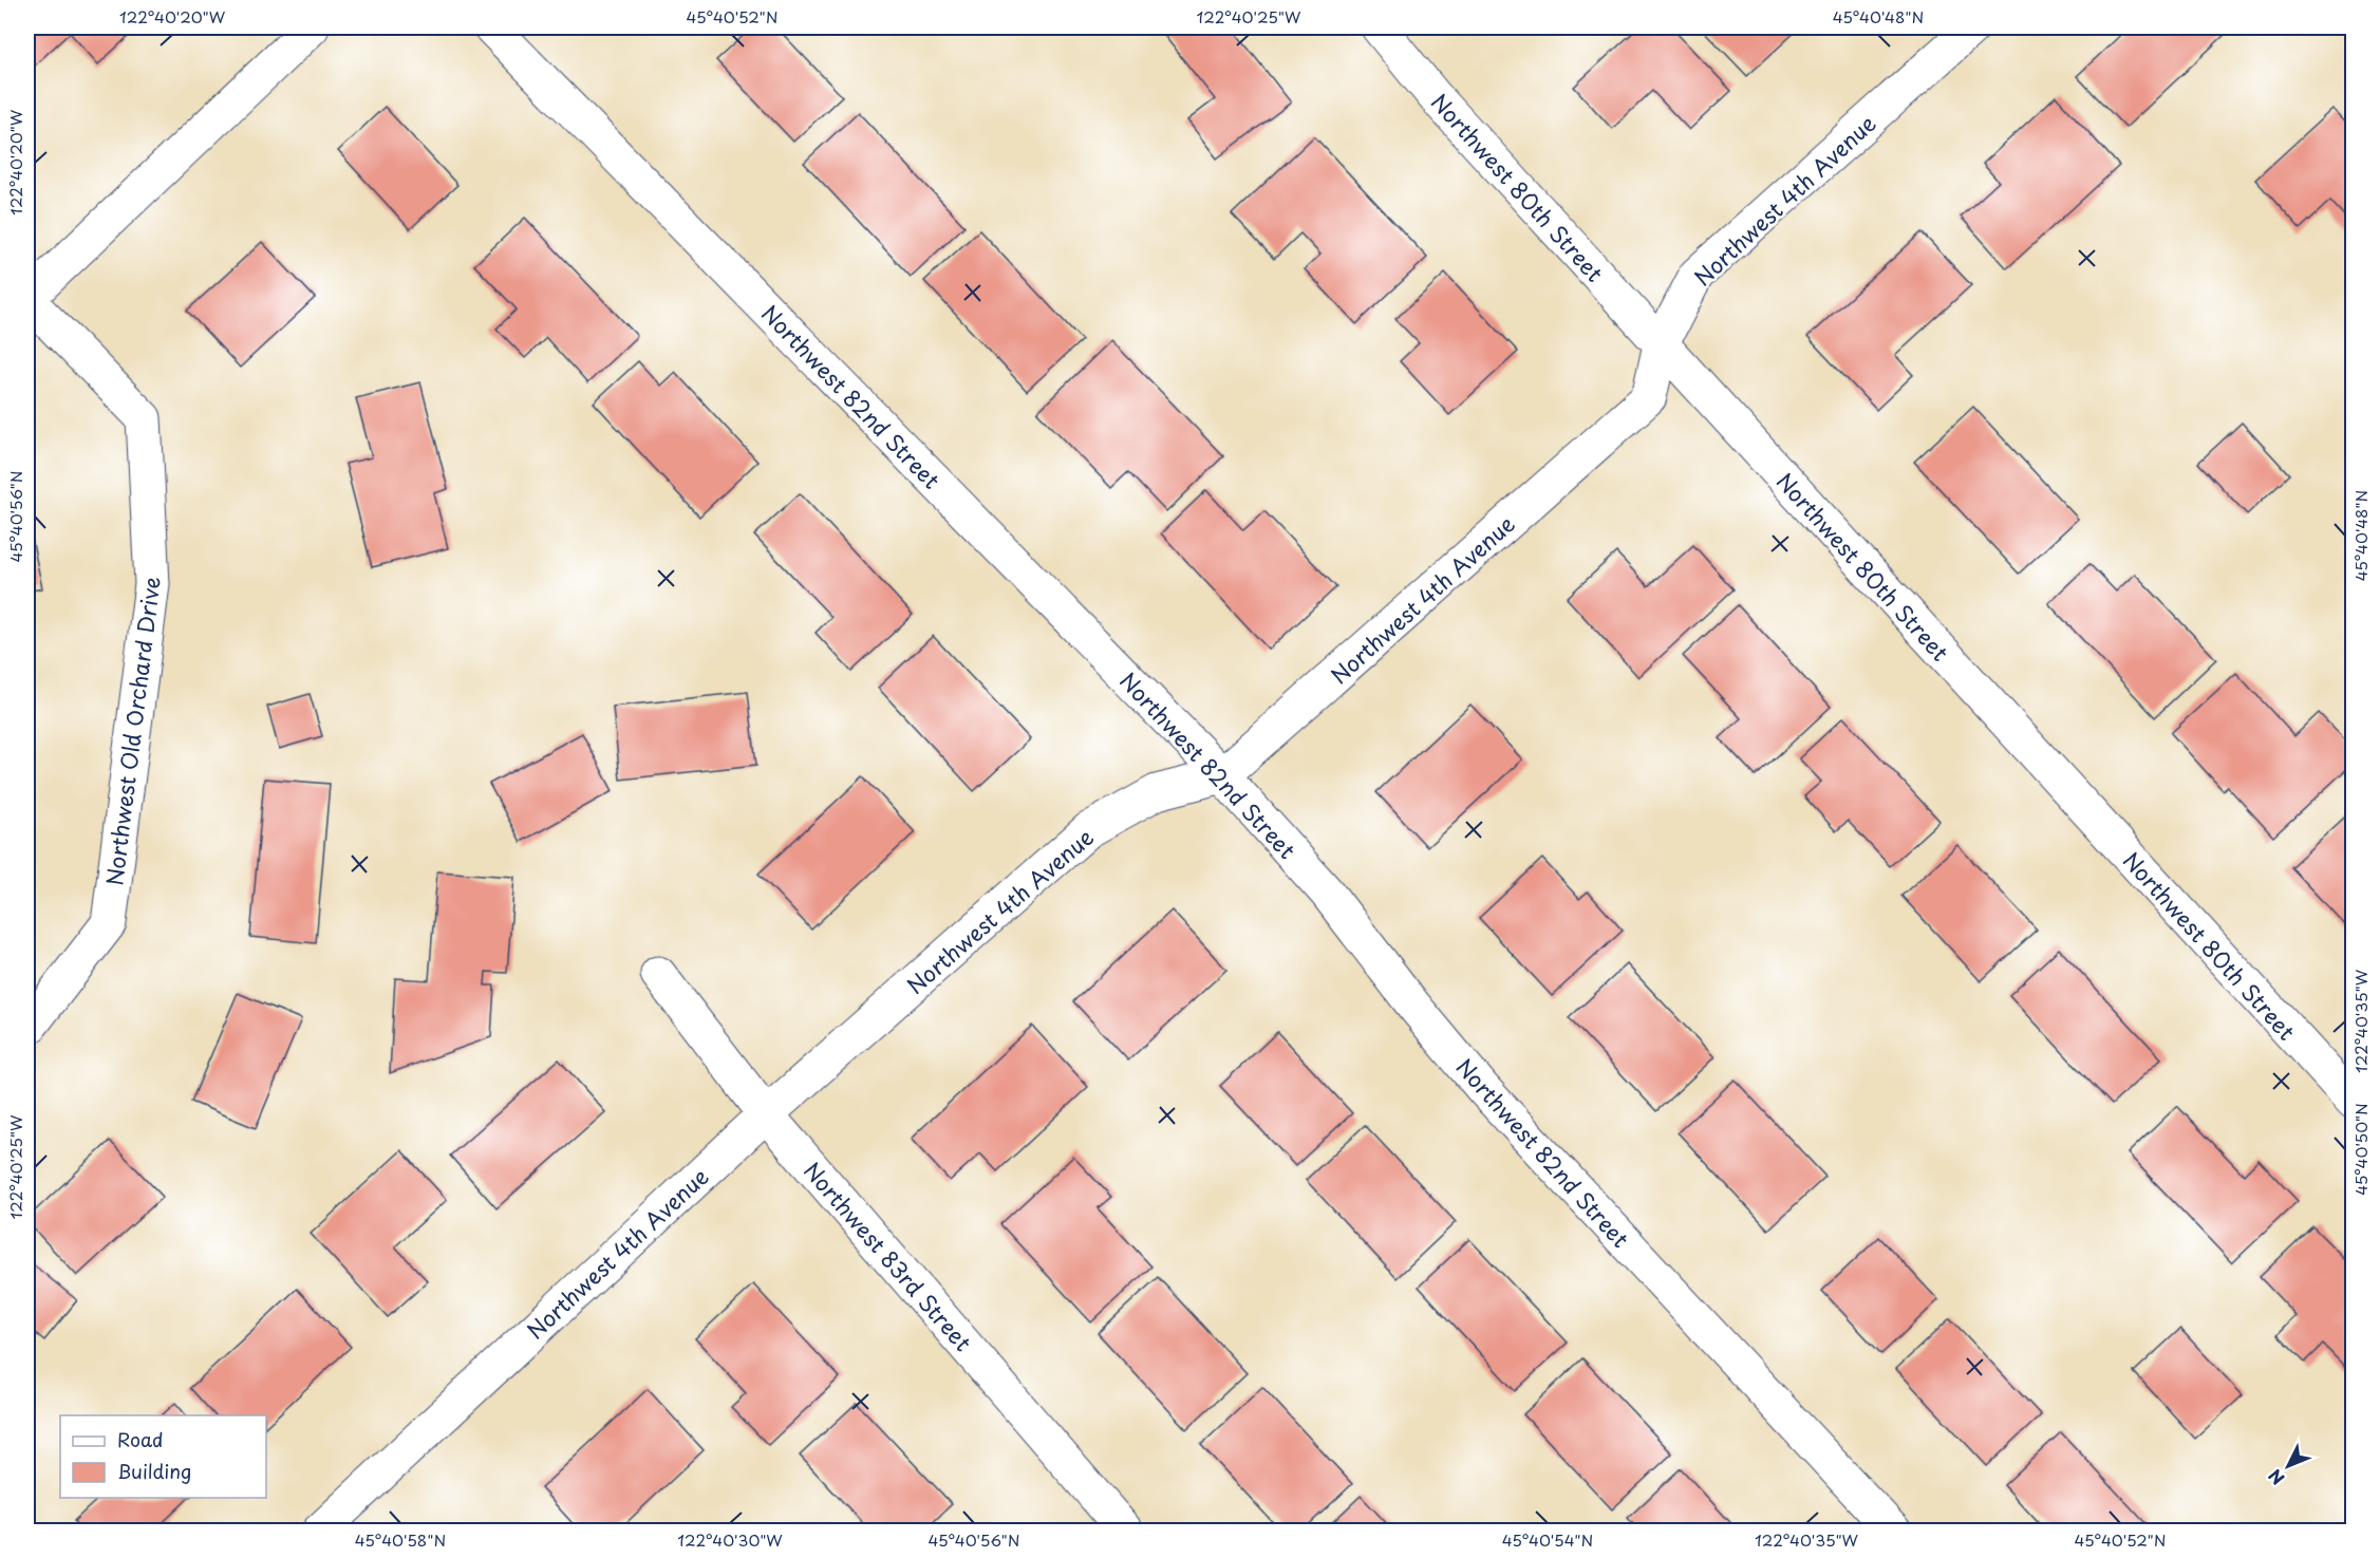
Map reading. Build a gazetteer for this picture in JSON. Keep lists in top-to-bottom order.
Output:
{
  "streets": {
    "street": [
      "Northwest 80th Street",
      "Northwest 4th Avenue",
      "Northwest 82nd Street",
      "Northwest Old Orchard Drive",
      "Northwest 83rd Street"
    ]
  },
  "crossings": [
    ["Northwest 80th Street", "Northwest 4th Avenue"],
    ["Northwest 4th Avenue", "Northwest 82nd Street"],
    ["Northwest 4th Avenue", "Northwest 83rd Street"]
  ],
  "legend": ["Road", "Building"],
  "north": "bottom left",
  "coordinates": [
    "122°40'20\"W",
    "45°40'52\"N",
    "122°40'25\"W",
    "45°40'48\"N",
    "45°40'56\"N",
    "122°40'35\"W",
    "45°40'50\"N",
    "45°40'58\"N",
    "122°40'30\"W",
    "45°40'54\"N"
  ]
}
